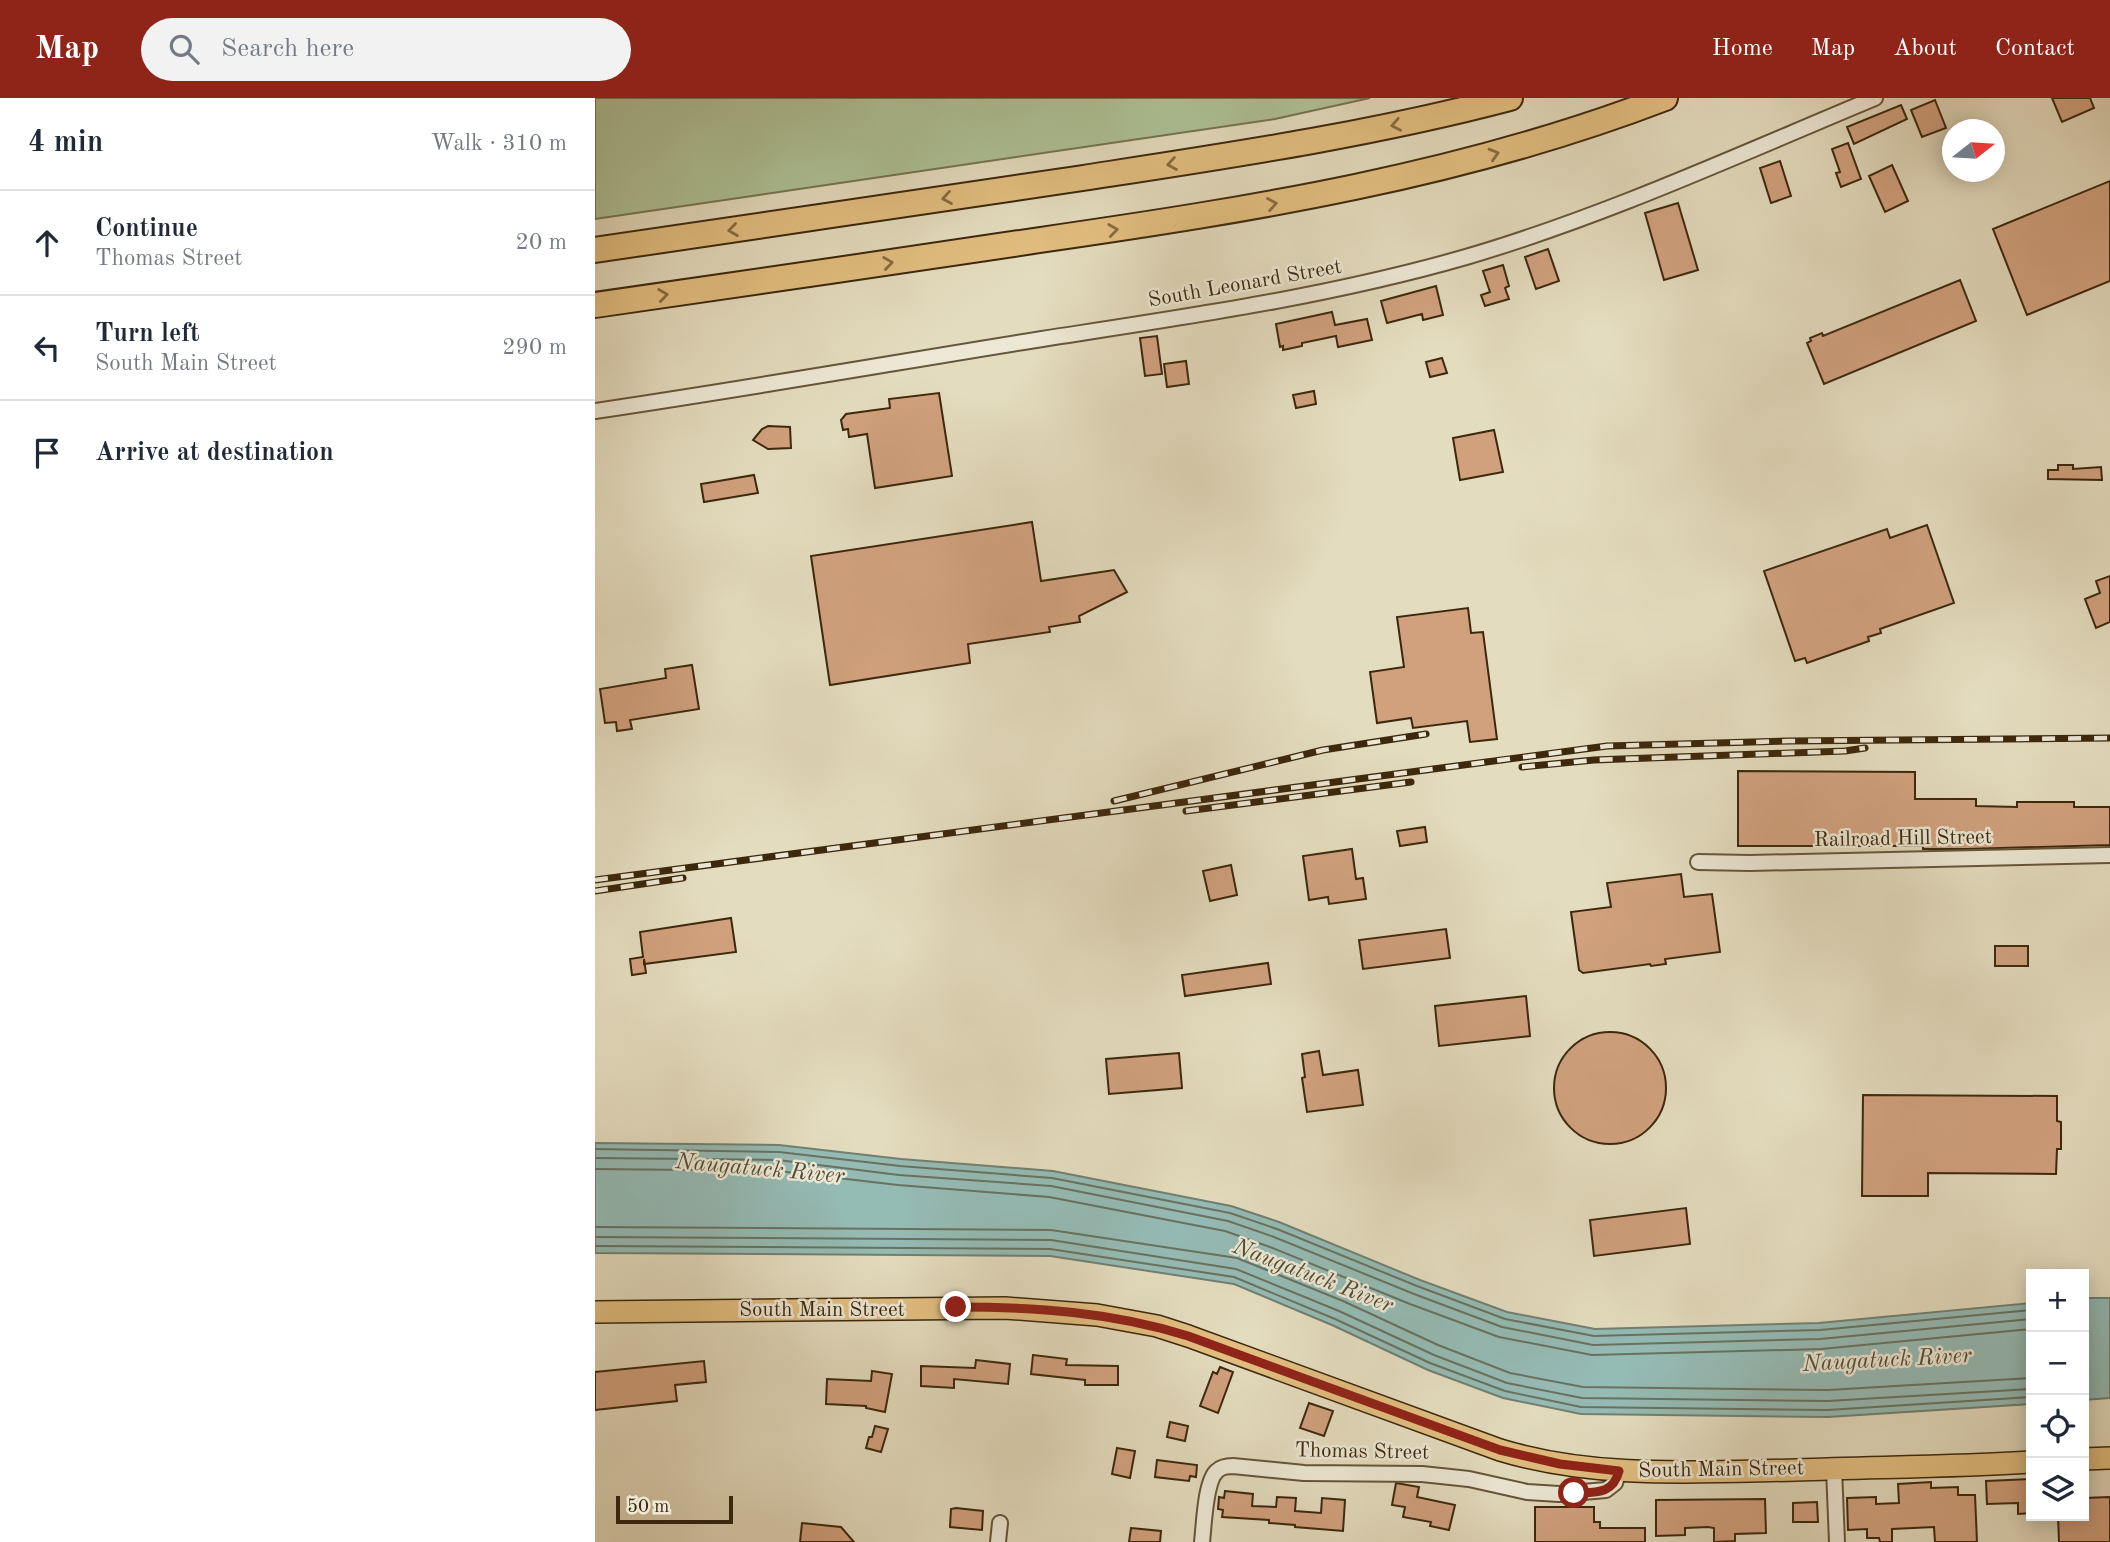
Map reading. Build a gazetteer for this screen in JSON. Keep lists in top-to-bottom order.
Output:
{
  "streets": {
    "main road": ["South Main Street"],
    "street": ["South Leonard Street", "Railroad Hill Street", "Thomas Street"]
  },
  "crossings": [
    ["South Main Street", "Thomas Street"]
  ],
  "water": ["Naugatuck River"],
  "scale_bar": "50 m",
  "north": "right",
  "page": {
    "header": "Map",
    "search": "Search here",
    "nav": [
      "Home",
      "Map",
      "About",
      "Contact"
    ],
    "heading": ["4 min", "Walk · 310 m"],
    "list": [
      ["Continue", "Thomas Street", "20 m"],
      ["Turn left", "South Main Street", "290 m"],
      "Arrive at destination"
    ],
    "map_buttons": ["+", "−"],
    "scale": "50 m"
  }
}
